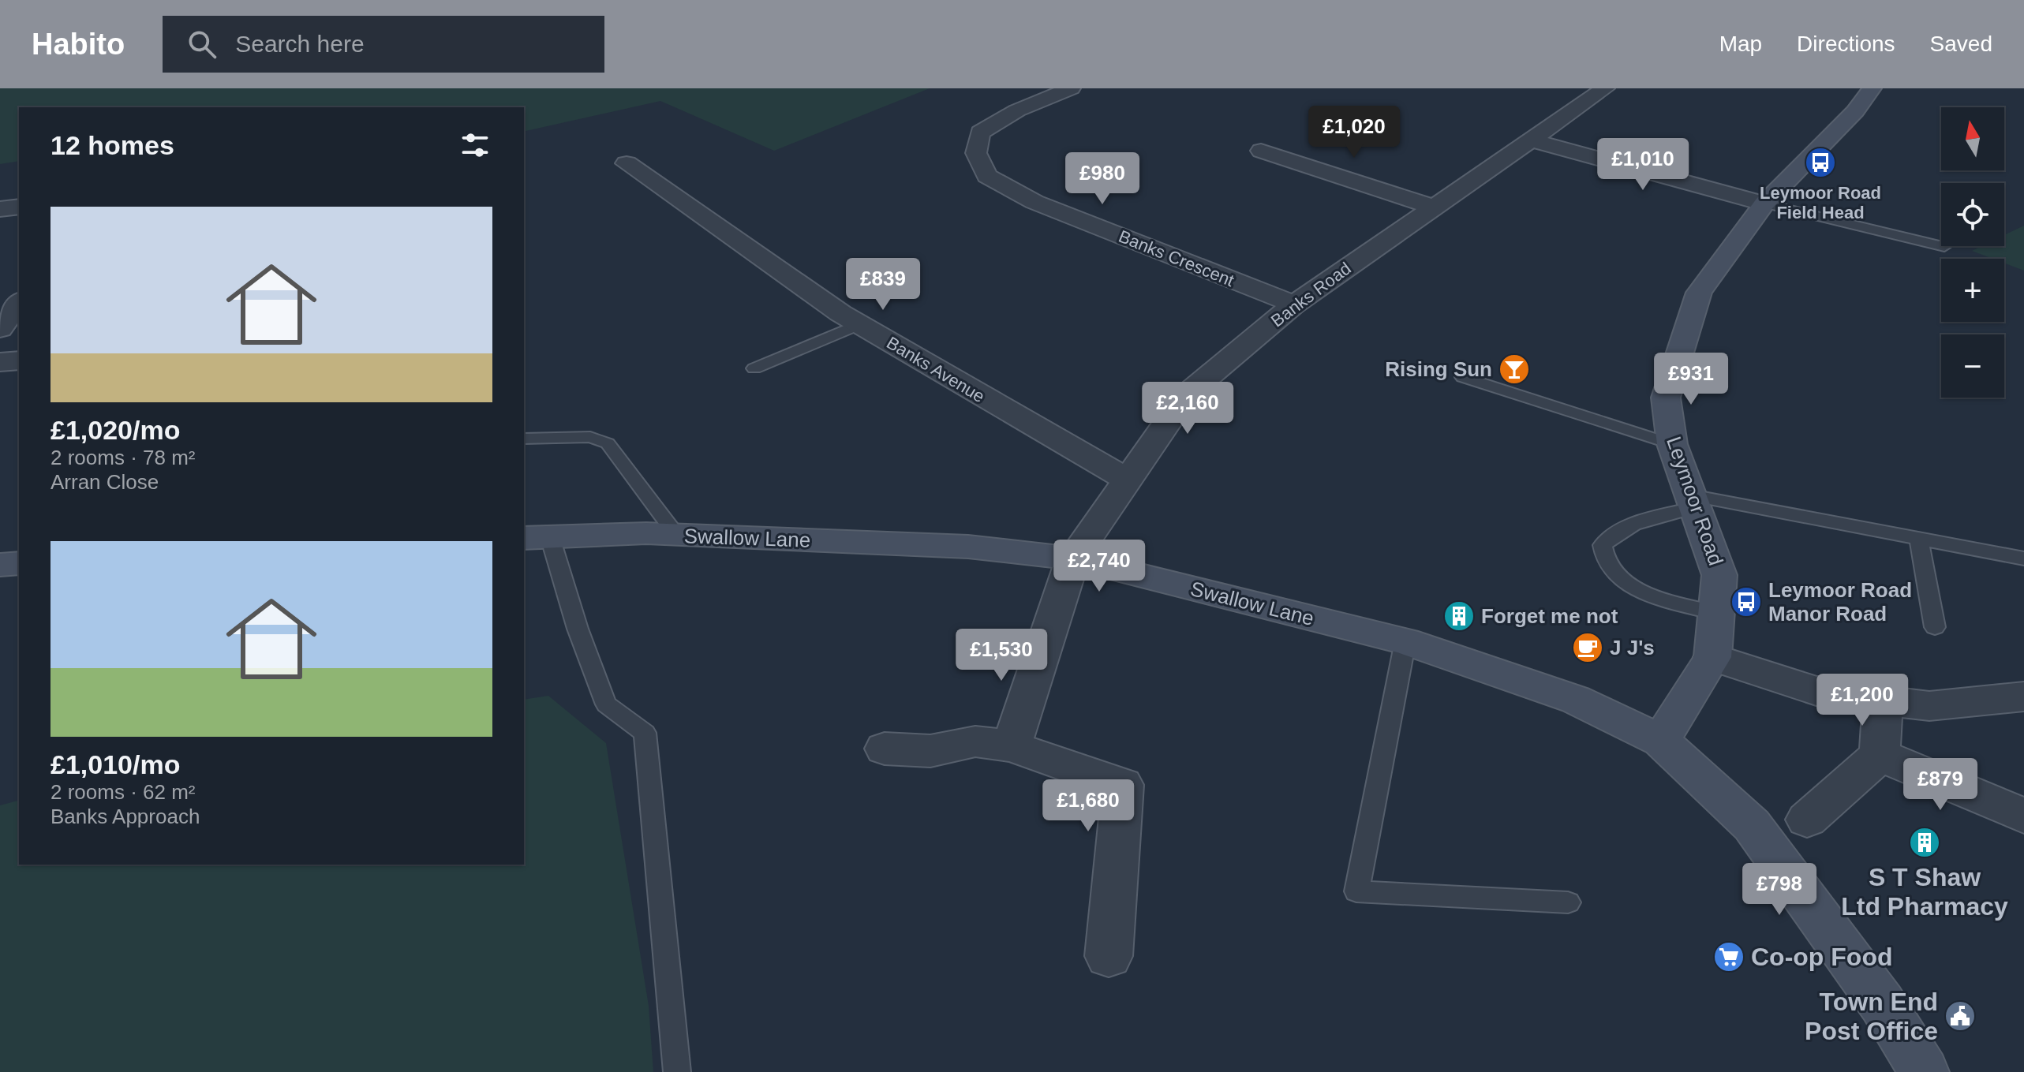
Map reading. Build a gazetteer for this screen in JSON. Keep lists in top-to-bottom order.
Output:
{
  "streets": {
    "street": [
      "Banks Crescent",
      "Banks Road",
      "Banks Avenue",
      "Leymoor Road",
      "Swallow Lane"
    ]
  },
  "crossings": [
    ["Banks Crescent", "Banks Road"],
    ["Banks Road", "Banks Avenue"],
    ["Banks Road", "Swallow Lane"],
    ["Leymoor Road", "Swallow Lane"]
  ],
  "places": {
    "bus stop": ["Leymoor Road Field Head", "Leymoor Road Manor Road"],
    "bar": ["Rising Sun"],
    "building": ["Forget me not", "S T Shaw Ltd Pharmacy"],
    "cafe": ["J J's"],
    "supermarket": ["Co-op Food"],
    "public building": ["Town End Post Office"]
  },
  "north": "top",
  "page": {
    "header": "Habito",
    "search": "Search here",
    "nav": ["Map", "Directions", "Saved"],
    "price": [
      "£1,020",
      "£1,010",
      "£980",
      "£839",
      "£931",
      "£2,160",
      "£2,740",
      "£1,530",
      "£1,200",
      "£879",
      "£1,680",
      "£798"
    ],
    "map_buttons": ["+", "−"],
    "heading": "12 homes",
    "list": [
      {
        "name": "£1,020/mo",
        "note": "2 rooms · 78 m² · Arran Close"
      },
      {
        "name": "£1,010/mo",
        "note": "2 rooms · 62 m² · Banks Approach"
      }
    ]
  }
}
